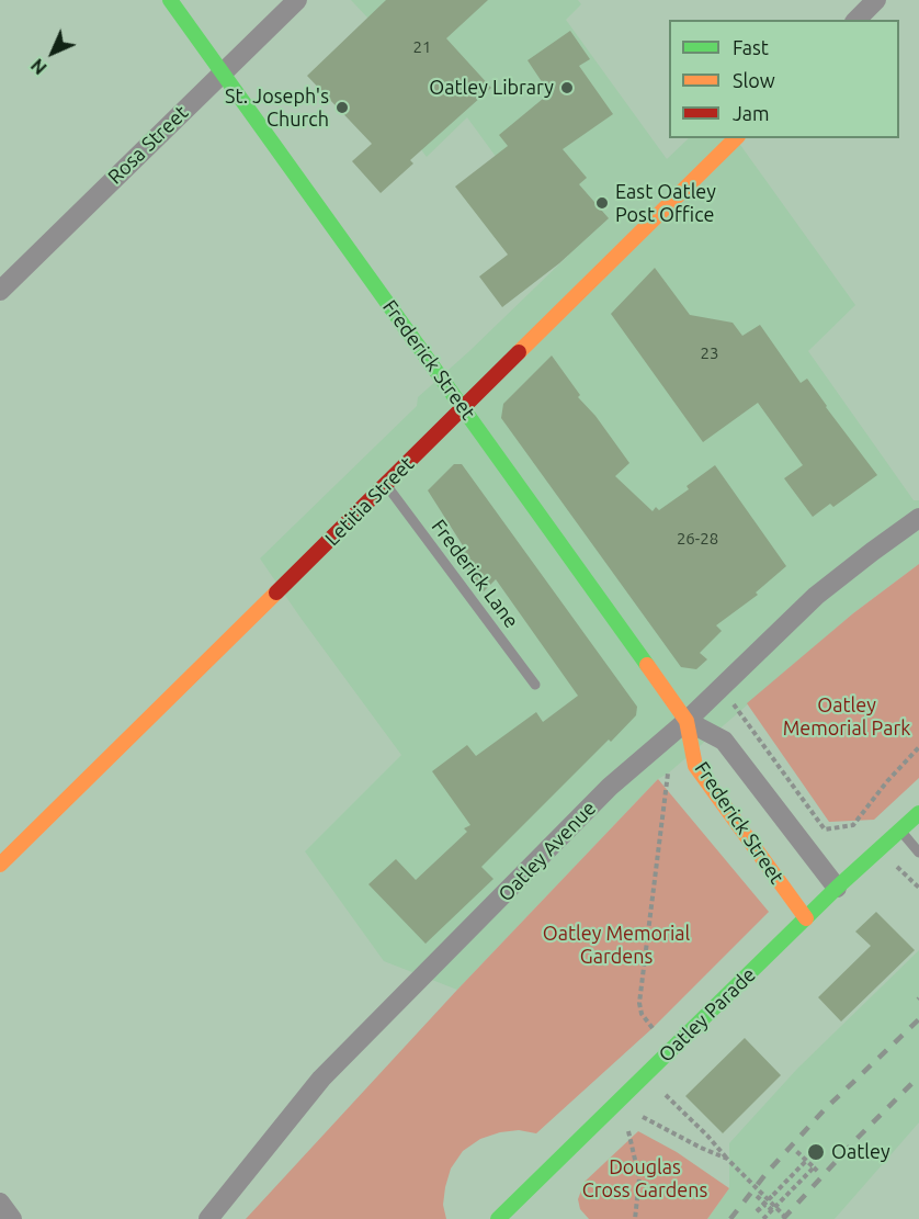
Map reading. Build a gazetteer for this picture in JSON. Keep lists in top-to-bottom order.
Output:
{
  "streets": {
    "street": [
      "Rosa Street",
      "Frederick Street",
      "Letitia Street",
      "Oatley Avenue",
      "Oatley Parade"
    ],
    "lane": ["Frederick Lane"]
  },
  "crossings": [
    ["Rosa Street", "Frederick Street"],
    ["Frederick Street", "Letitia Street"],
    ["Frederick Street", "Oatley Avenue"],
    ["Frederick Street", "Oatley Parade"],
    ["Letitia Street", "Frederick Lane"]
  ],
  "parks": ["Oatley Memorial Park", "Oatley Memorial Gardens", "Douglas Cross Gardens"],
  "places": [
    "Oatley Library",
    "St. Joseph's Church",
    "East Oatley Post Office",
    "Oatley"
  ],
  "house_numbers": ["21", "23", "26-28"],
  "legend": ["Fast", "Slow", "Jam"],
  "north": "bottom left"
}
